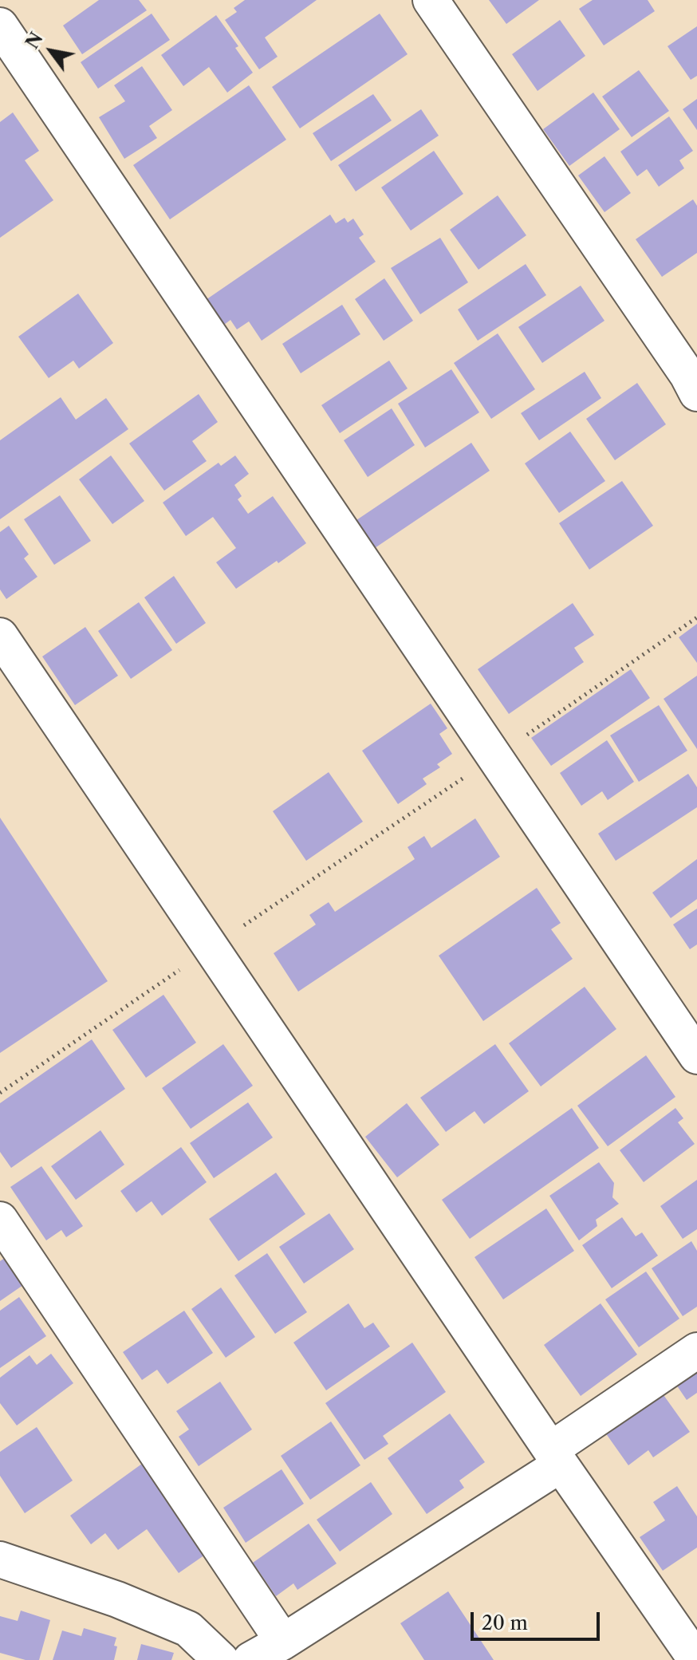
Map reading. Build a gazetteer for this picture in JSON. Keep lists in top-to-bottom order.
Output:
{
  "scale_bar": "20 m",
  "north": "top left"
}
